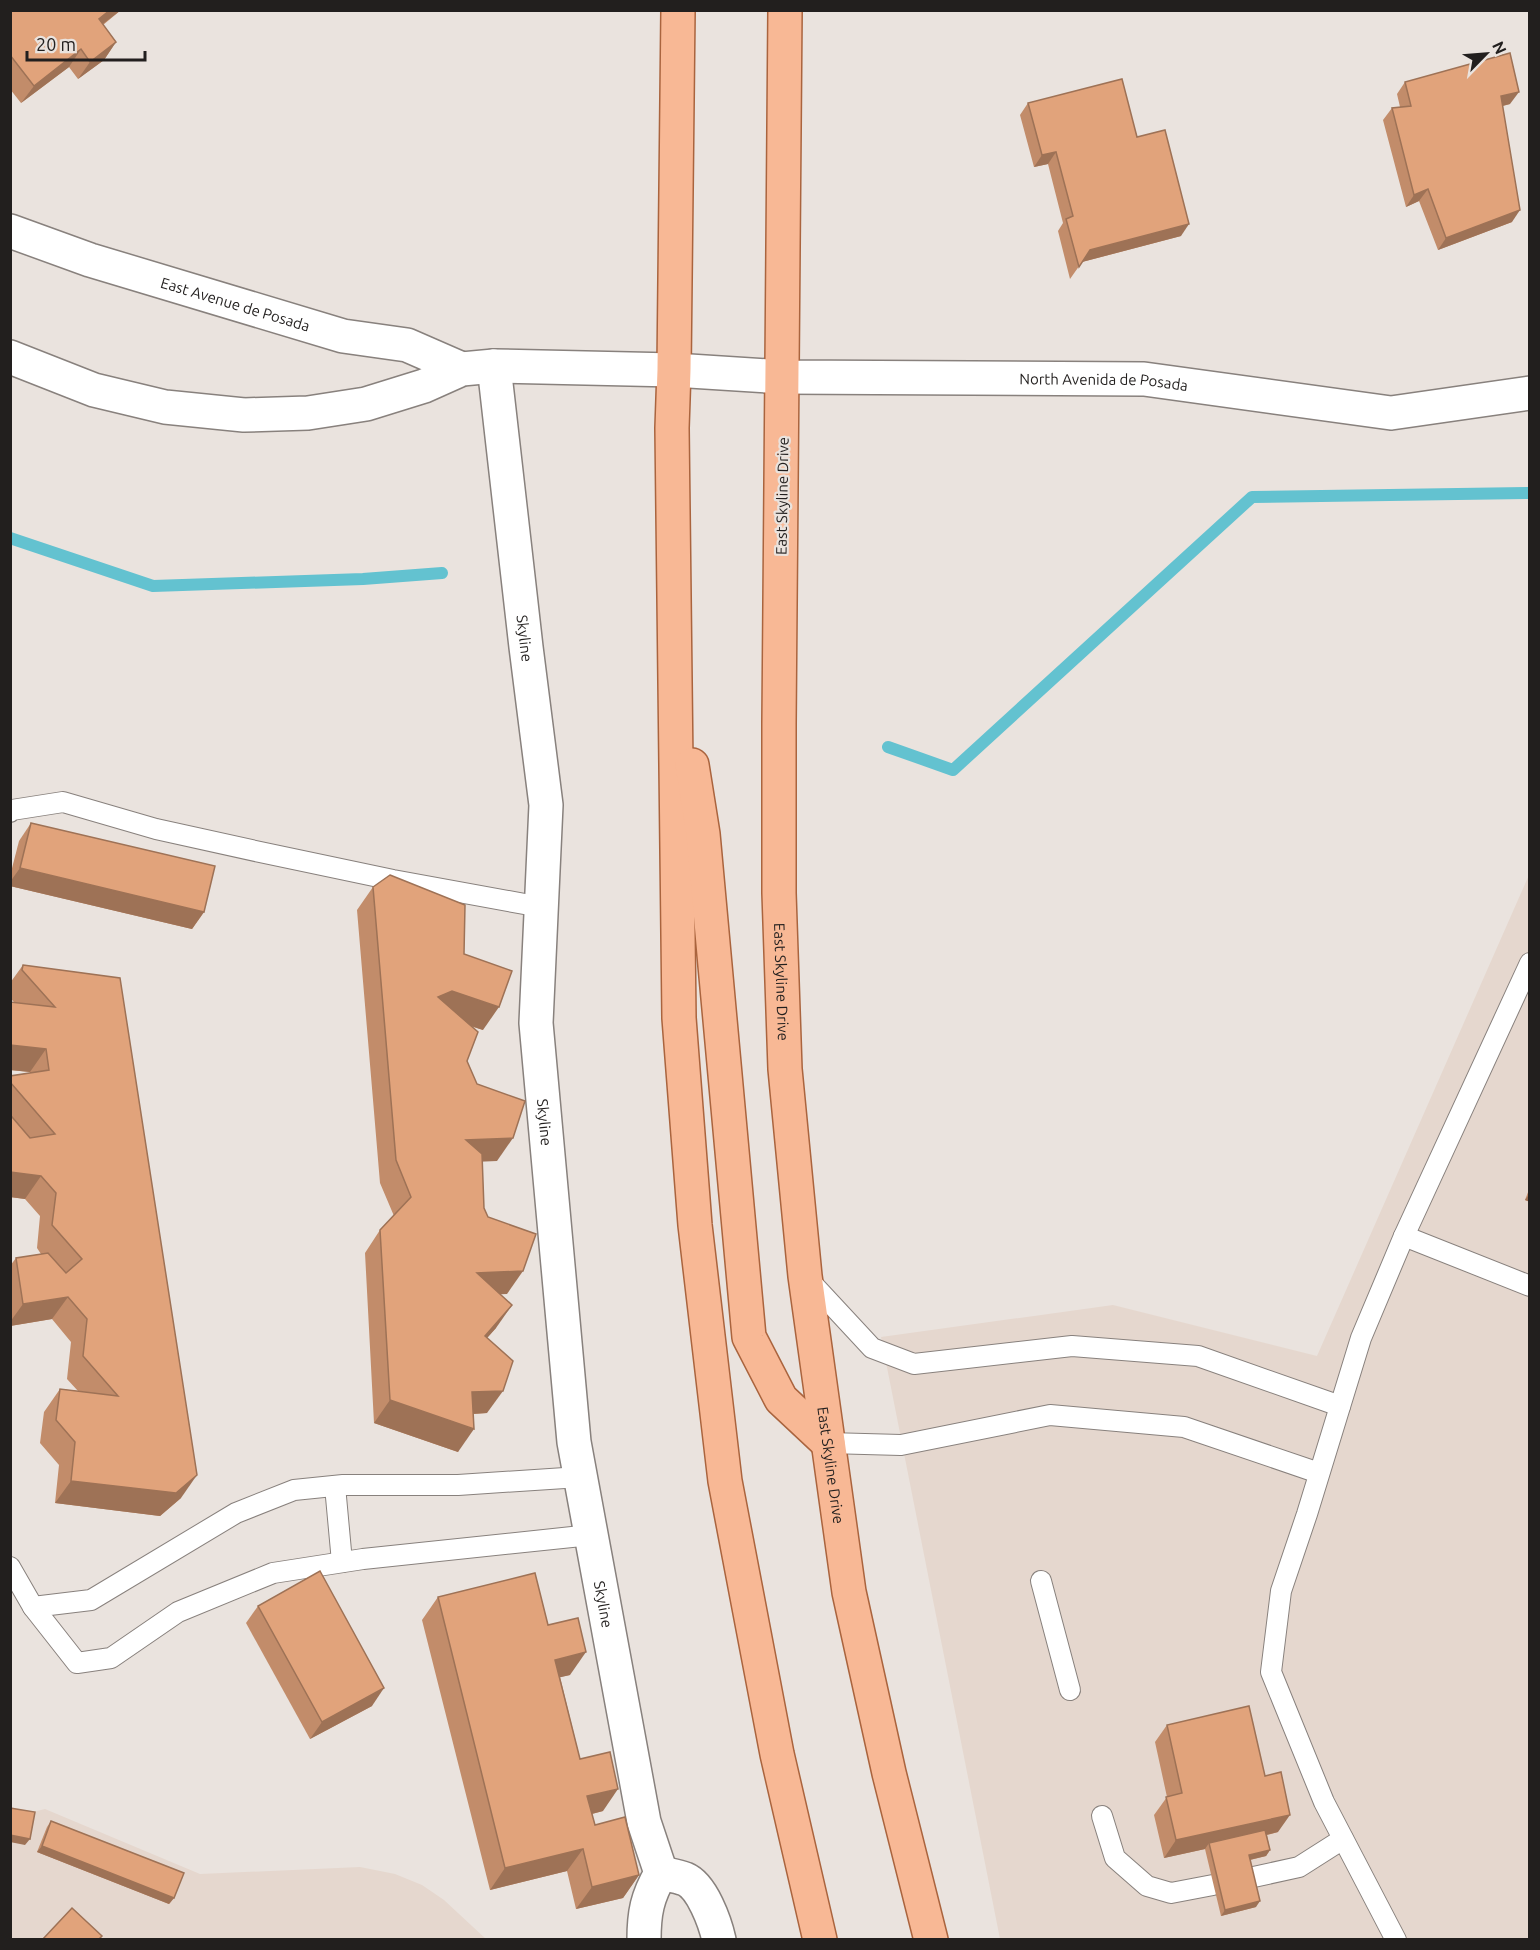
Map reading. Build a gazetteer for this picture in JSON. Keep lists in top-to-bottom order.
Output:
{
  "streets": {
    "main road": ["East Skyline Drive"],
    "street": ["East Avenue de Posada", "North Avenida de Posada", "Skyline"]
  },
  "crossings": [
    ["East Avenue de Posada", "North Avenida de Posada"],
    ["East Avenue de Posada", "Skyline"],
    ["North Avenida de Posada", "East Skyline Drive"]
  ],
  "scale_bar": "20 m",
  "north": "top right"
}
